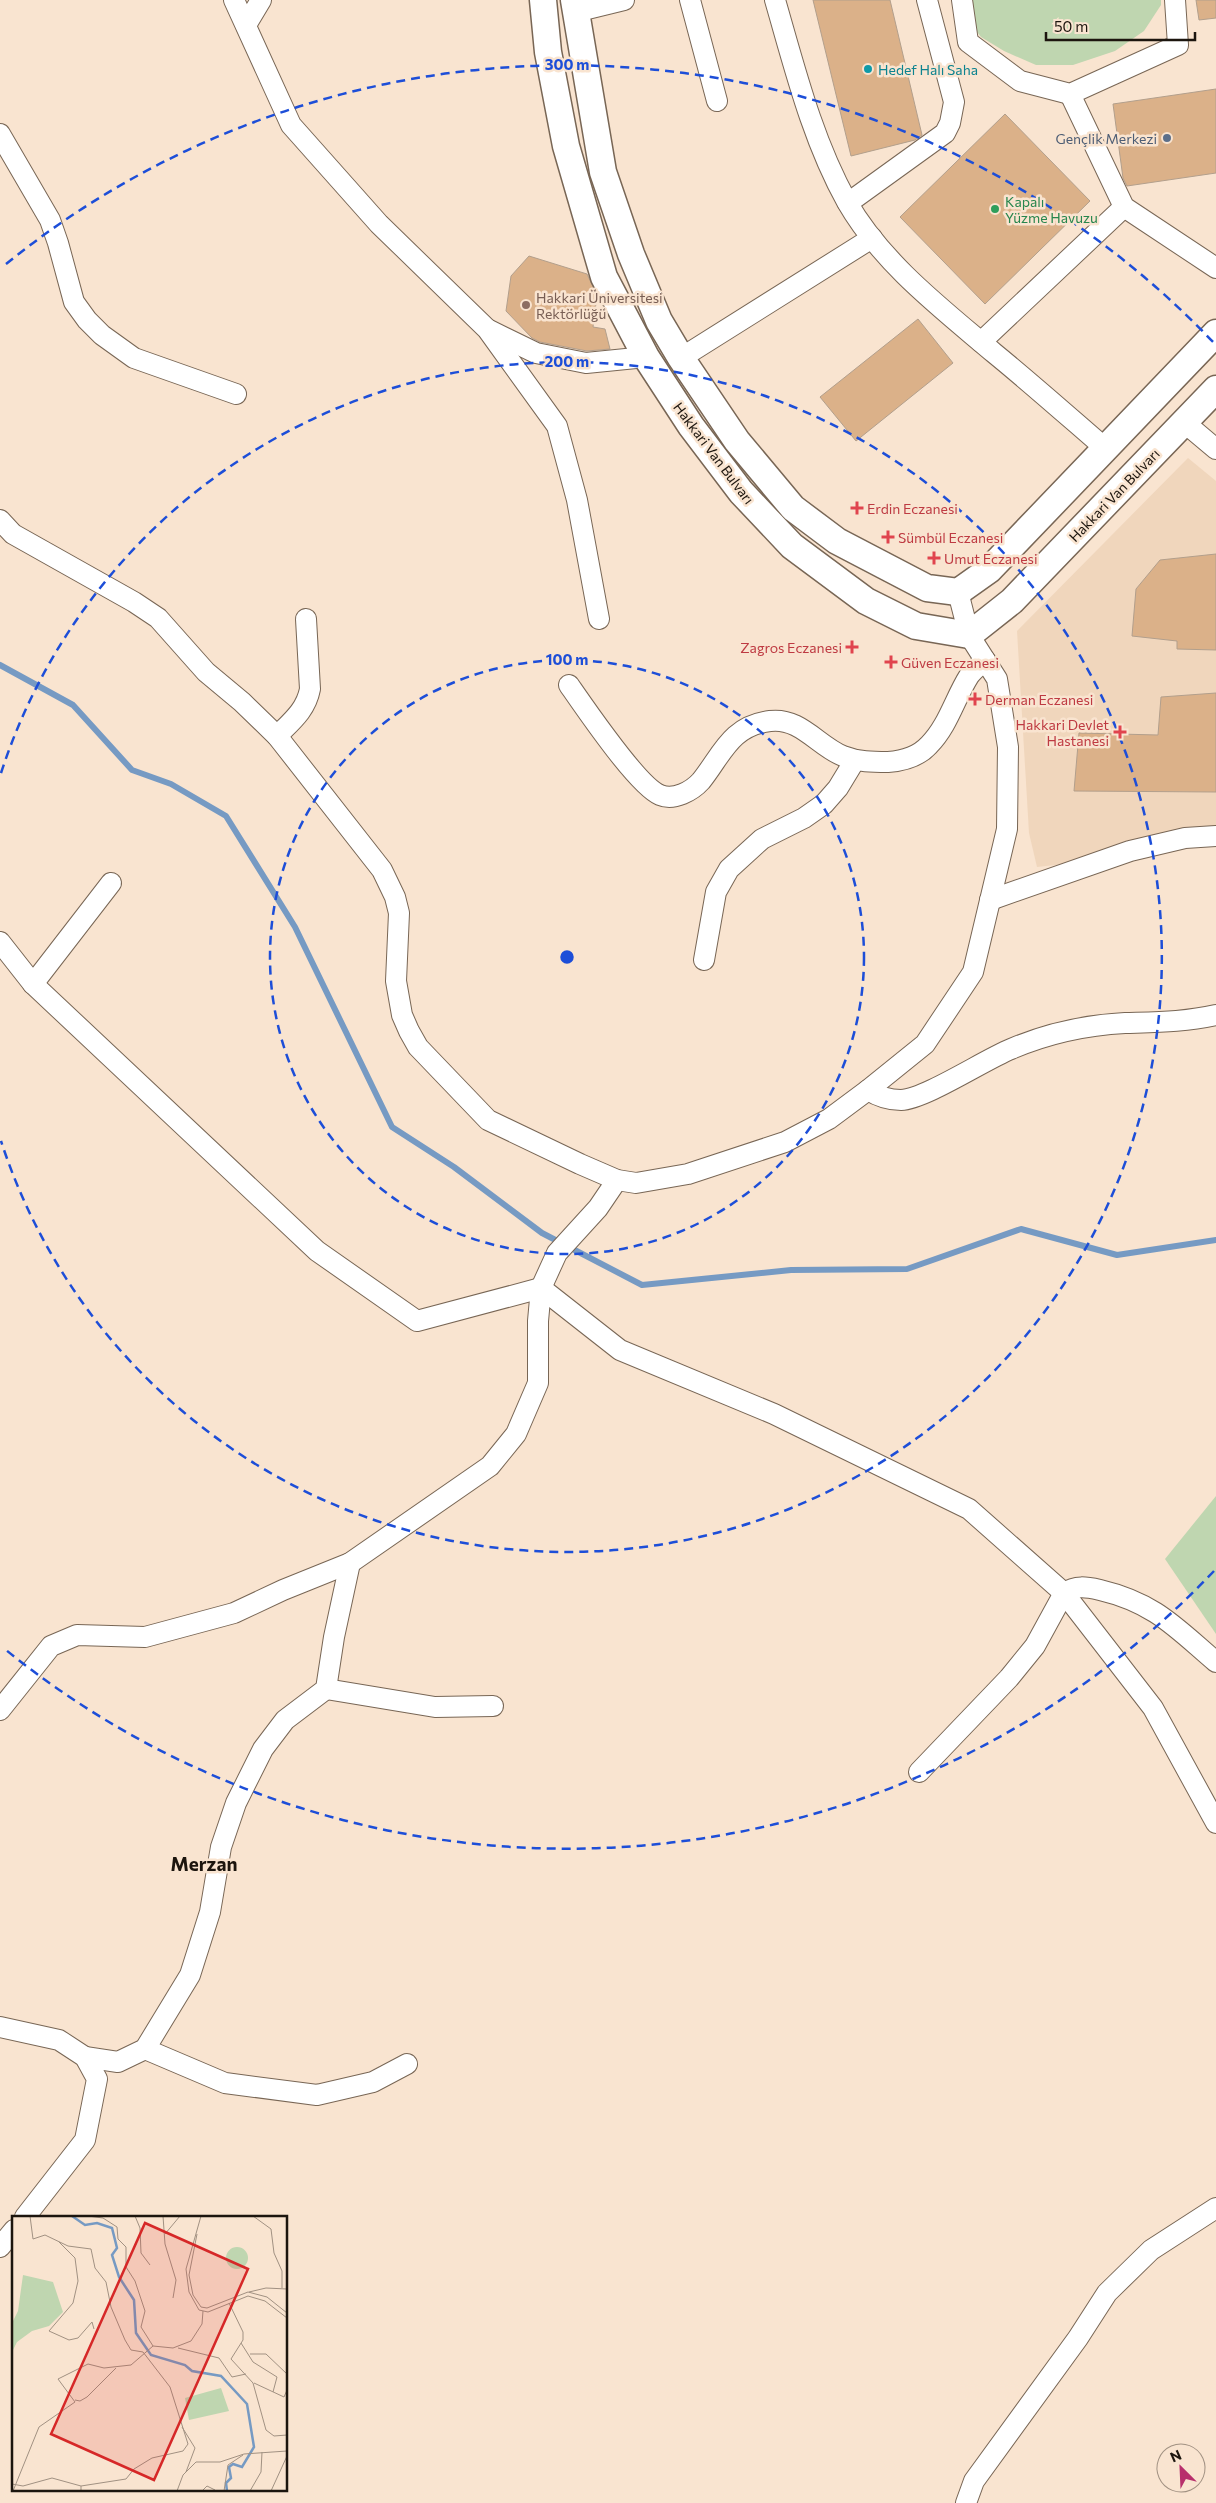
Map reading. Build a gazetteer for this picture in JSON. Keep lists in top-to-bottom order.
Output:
{
  "streets": {
    "main road": ["Hakkari Van Bulvarı"]
  },
  "districts": ["Merzan"],
  "places": {
    "other": [
      "Hedef Halı Saha",
      "Gençlik Merkezi",
      "Kapalı Yüzme Havuzu",
      "Hakkari Üniversitesi Rektörlüğü"
    ],
    "health": [
      "Erdin Eczanesi",
      "Sümbül Eczanesi",
      "Umut Eczanesi",
      "Zagros Eczanesi",
      "Güven Eczanesi",
      "Derman Eczanesi",
      "Hakkari Devlet Hastanesi"
    ]
  },
  "scale_bar": "50 m",
  "north": "top left",
  "rings": ["300 m", "200 m", "100 m"]
}
